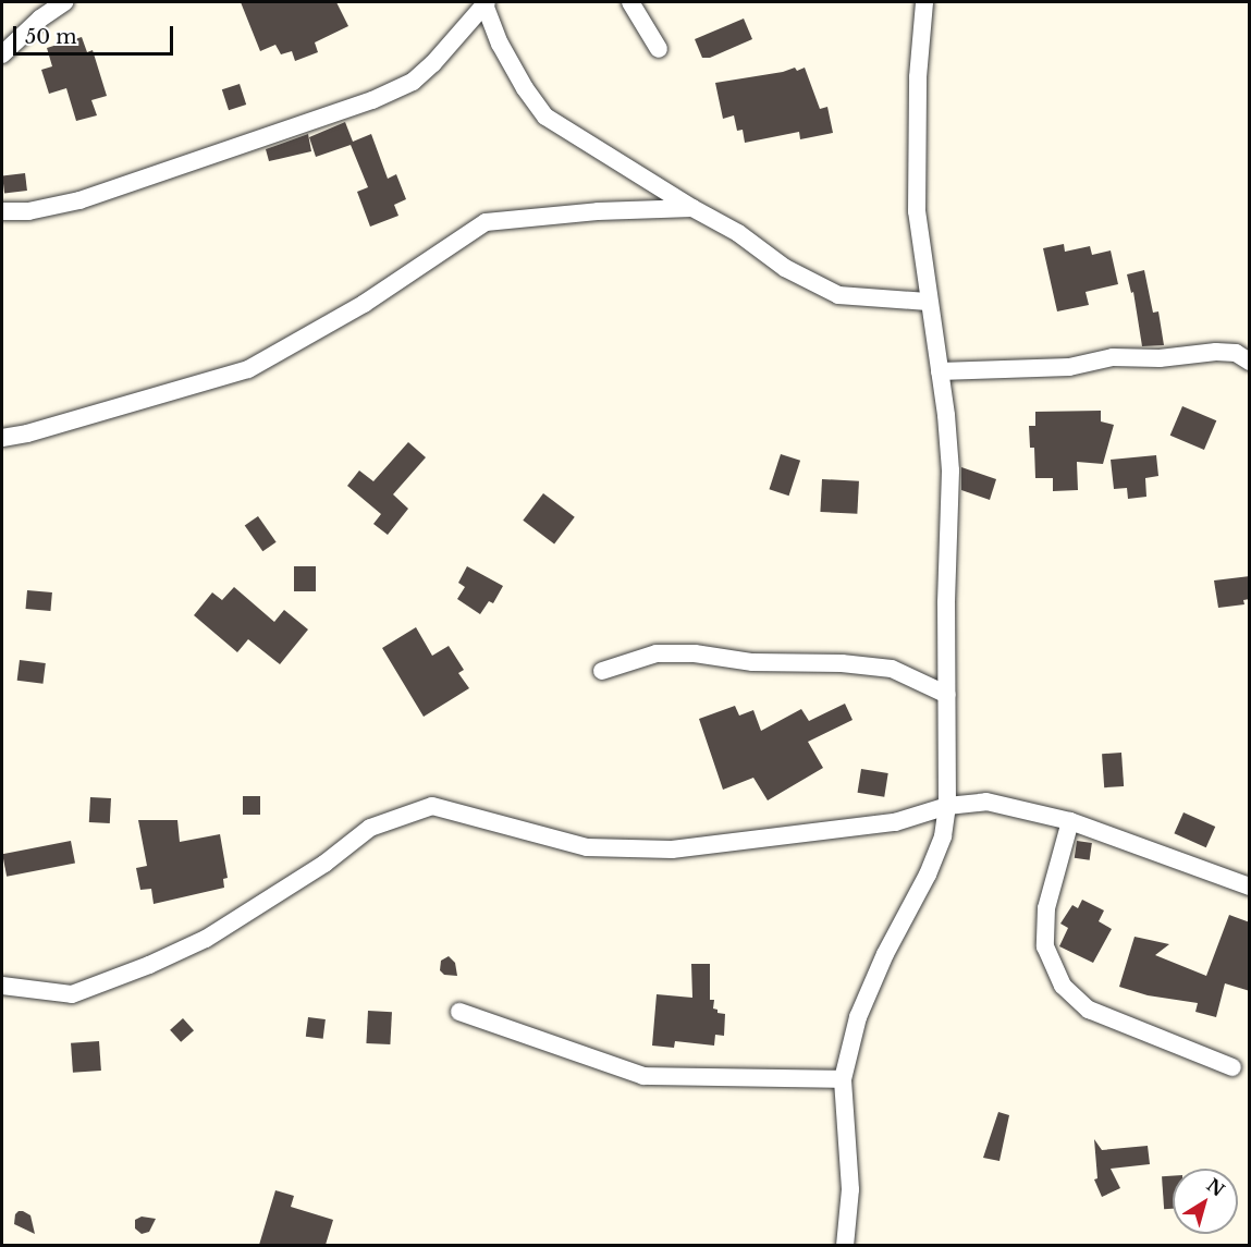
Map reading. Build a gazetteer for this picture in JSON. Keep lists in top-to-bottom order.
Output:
{
  "scale_bar": "50 m",
  "north": "top right"
}
